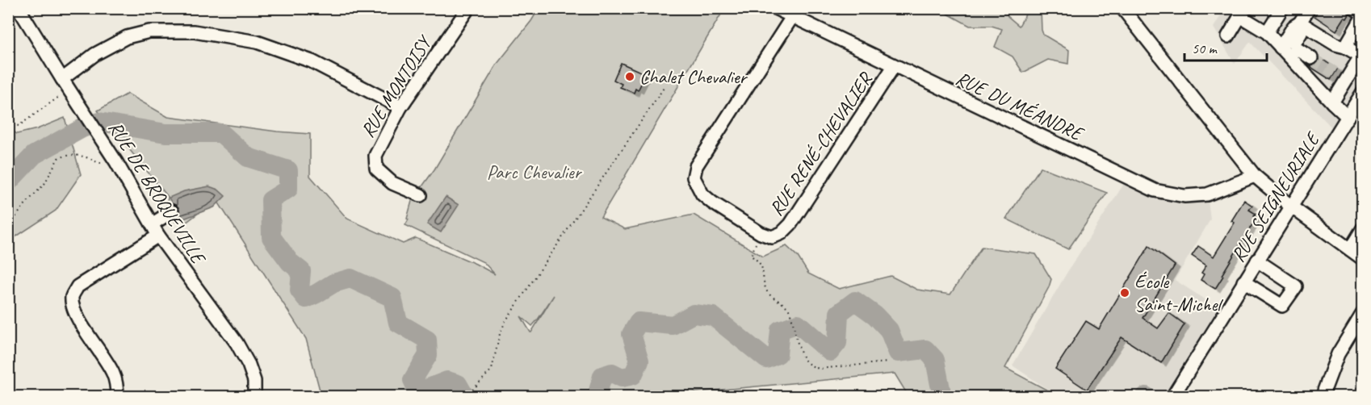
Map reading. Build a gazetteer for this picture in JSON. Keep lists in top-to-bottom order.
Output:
{
  "streets": {
    "street": [
      "RUE MONTOISY",
      "RUE DU MÉANDRE",
      "RUE RENÉ-CHEVALIER",
      "RUE DE BROQUEVILLE",
      "RUE SEIGNEURIALE"
    ]
  },
  "crossings": [
    ["RUE DU MÉANDRE", "RUE RENÉ-CHEVALIER"]
  ],
  "parks": ["Parc Chevalier"],
  "places": ["Chalet Chevalier", "École Saint-Michel"],
  "scale_bar": "50 m"
}
